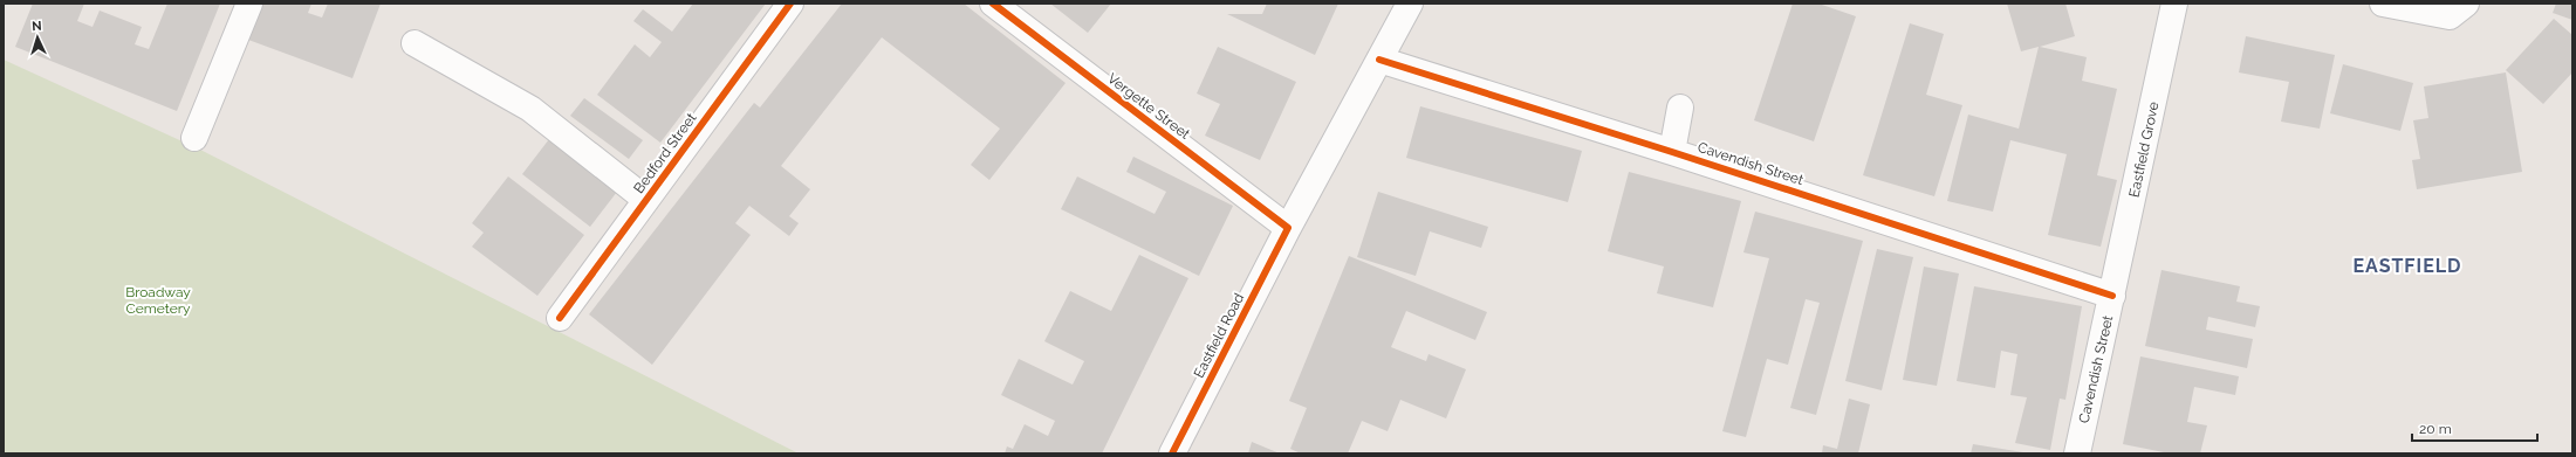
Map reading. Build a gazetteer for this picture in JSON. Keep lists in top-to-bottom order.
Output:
{
  "streets": {
    "street": [
      "Vergette Street",
      "Eastfield Grove",
      "Bedford Street",
      "Cavendish Street",
      "Eastfield Road"
    ]
  },
  "crossings": [
    ["Vergette Street", "Eastfield Road"],
    ["Eastfield Grove", "Cavendish Street"],
    ["Cavendish Street", "Eastfield Road"]
  ],
  "districts": ["EASTFIELD"],
  "parks": ["Broadway Cemetery"],
  "scale_bar": "20 m",
  "north": "top"
}
